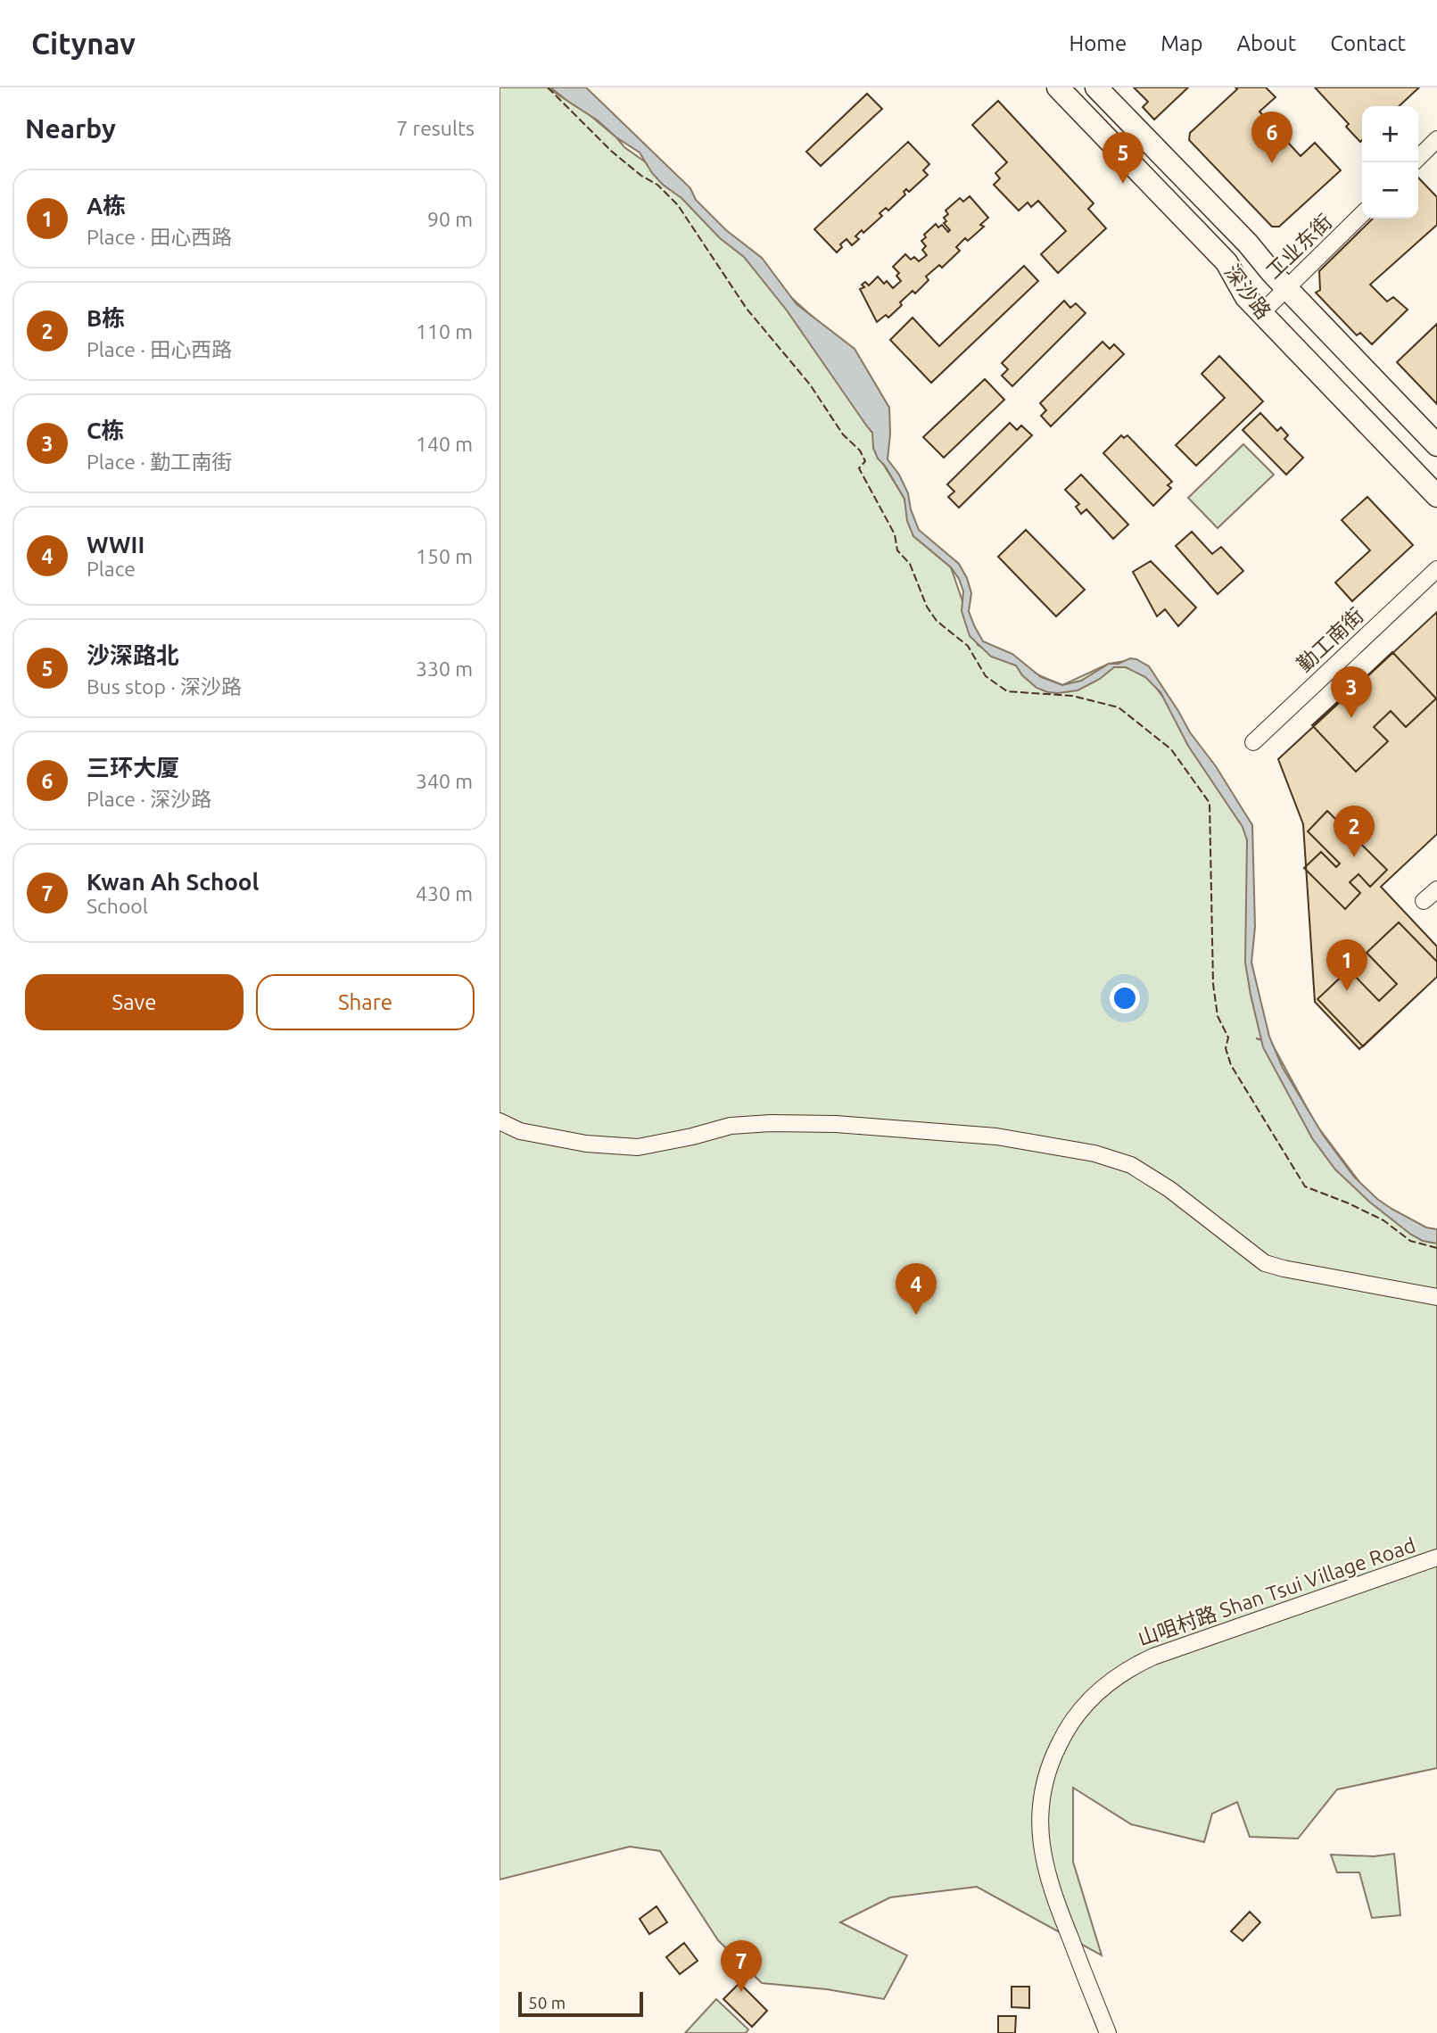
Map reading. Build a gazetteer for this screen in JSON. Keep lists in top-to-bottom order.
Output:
{
  "streets": {
    "main road": ["深沙路"],
    "street": ["工业东街", "勤工南街", "山咀村路 Shan Tsui Village Road"]
  },
  "crossings": [
    ["工业东街", "深沙路"]
  ],
  "scale_bar": "50 m",
  "page": {
    "header": "Citynav",
    "nav": [
      "Home",
      "Map",
      "About",
      "Contact"
    ],
    "heading": ["Nearby", "7 results"],
    "map_buttons": ["+", "−"],
    "pins": [
      "6",
      "5",
      "3",
      "2",
      "1",
      "4",
      "7"
    ],
    "list": [
      {
        "mark": "1",
        "name": "A栋",
        "note": "Place · 田心西路",
        "value": "90 m"
      },
      {
        "mark": "2",
        "name": "B栋",
        "note": "Place · 田心西路",
        "value": "110 m"
      },
      {
        "mark": "3",
        "name": "C栋",
        "note": "Place · 勤工南街",
        "value": "140 m"
      },
      {
        "mark": "4",
        "name": "WWII",
        "note": "Place",
        "value": "150 m"
      },
      {
        "mark": "5",
        "name": "沙深路北",
        "note": "Bus stop · 深沙路",
        "value": "330 m"
      },
      {
        "mark": "6",
        "name": "三环大厦",
        "note": "Place · 深沙路",
        "value": "340 m"
      },
      {
        "mark": "7",
        "name": "Kwan Ah School",
        "note": "School",
        "value": "430 m"
      }
    ],
    "buttons": ["Save", "Share"],
    "scale": "50 m"
  }
}
